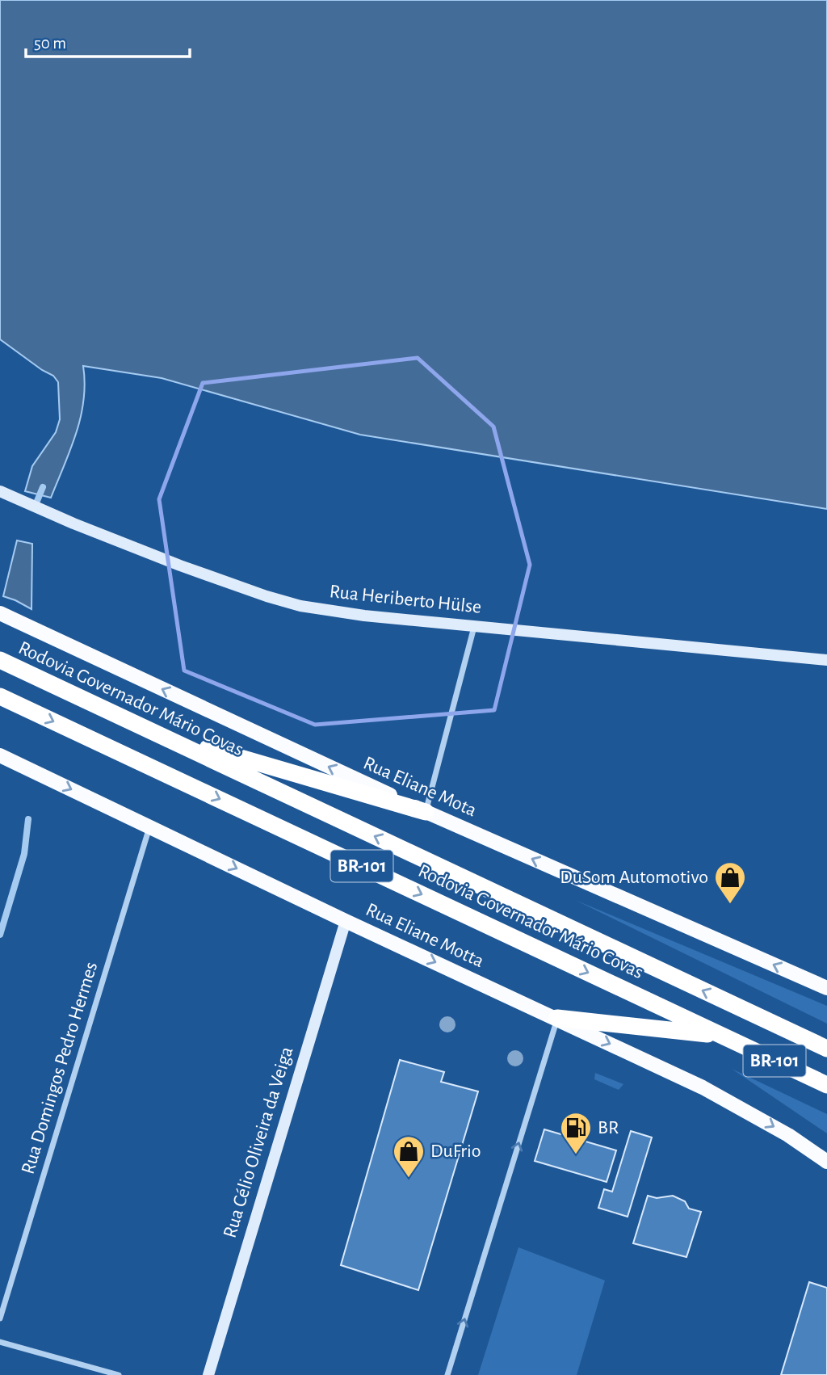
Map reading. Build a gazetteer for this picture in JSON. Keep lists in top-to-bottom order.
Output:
{
  "streets": {
    "highway": ["Rodovia Governador Mário Covas", "BR-101"],
    "main road": ["Rua Eliane Mota", "Rua Eliane Motta"],
    "street": ["Rua Heriberto Hülse", "Rua Domingos Pedro Hermes", "Rua Célio Oliveira da Veiga"]
  },
  "crossings": [
    ["Rua Eliane Motta", "Rua Domingos Pedro Hermes"],
    ["Rua Eliane Motta", "Rua Célio Oliveira da Veiga"]
  ],
  "one_way": ["Rua Eliane Mota", "Rua Eliane Motta"],
  "places": {
    "shop": ["DuSom Automotivo", "DuFrio"],
    "fuel station": ["BR"]
  },
  "scale_bar": "50 m"
}
